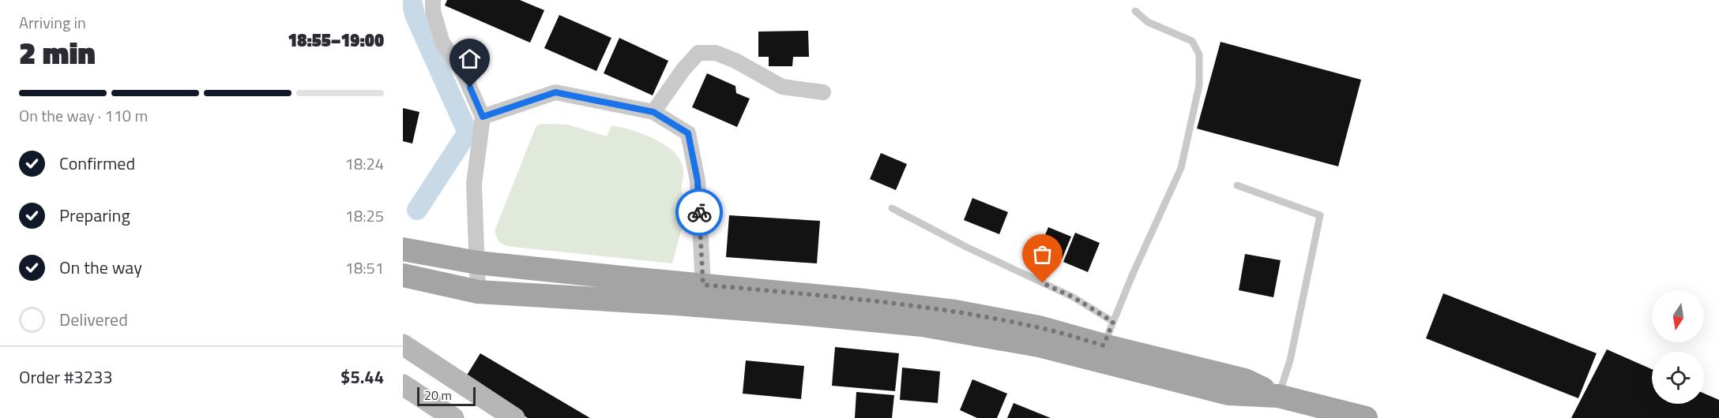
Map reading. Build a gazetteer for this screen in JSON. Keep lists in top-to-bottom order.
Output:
{
  "scale_bar": "20 m",
  "north": "bottom",
  "page": {
    "heading": ["2 min", "Arriving in", "18:55–19:00"],
    "panel": ["Order #3233", "$5.44"],
    "bar": "On the way · 110 m",
    "list": [
      ["Confirmed", "18:24"],
      ["Preparing", "18:25"],
      ["On the way", "18:51"],
      "Delivered"
    ],
    "scale": "20 m"
  }
}
